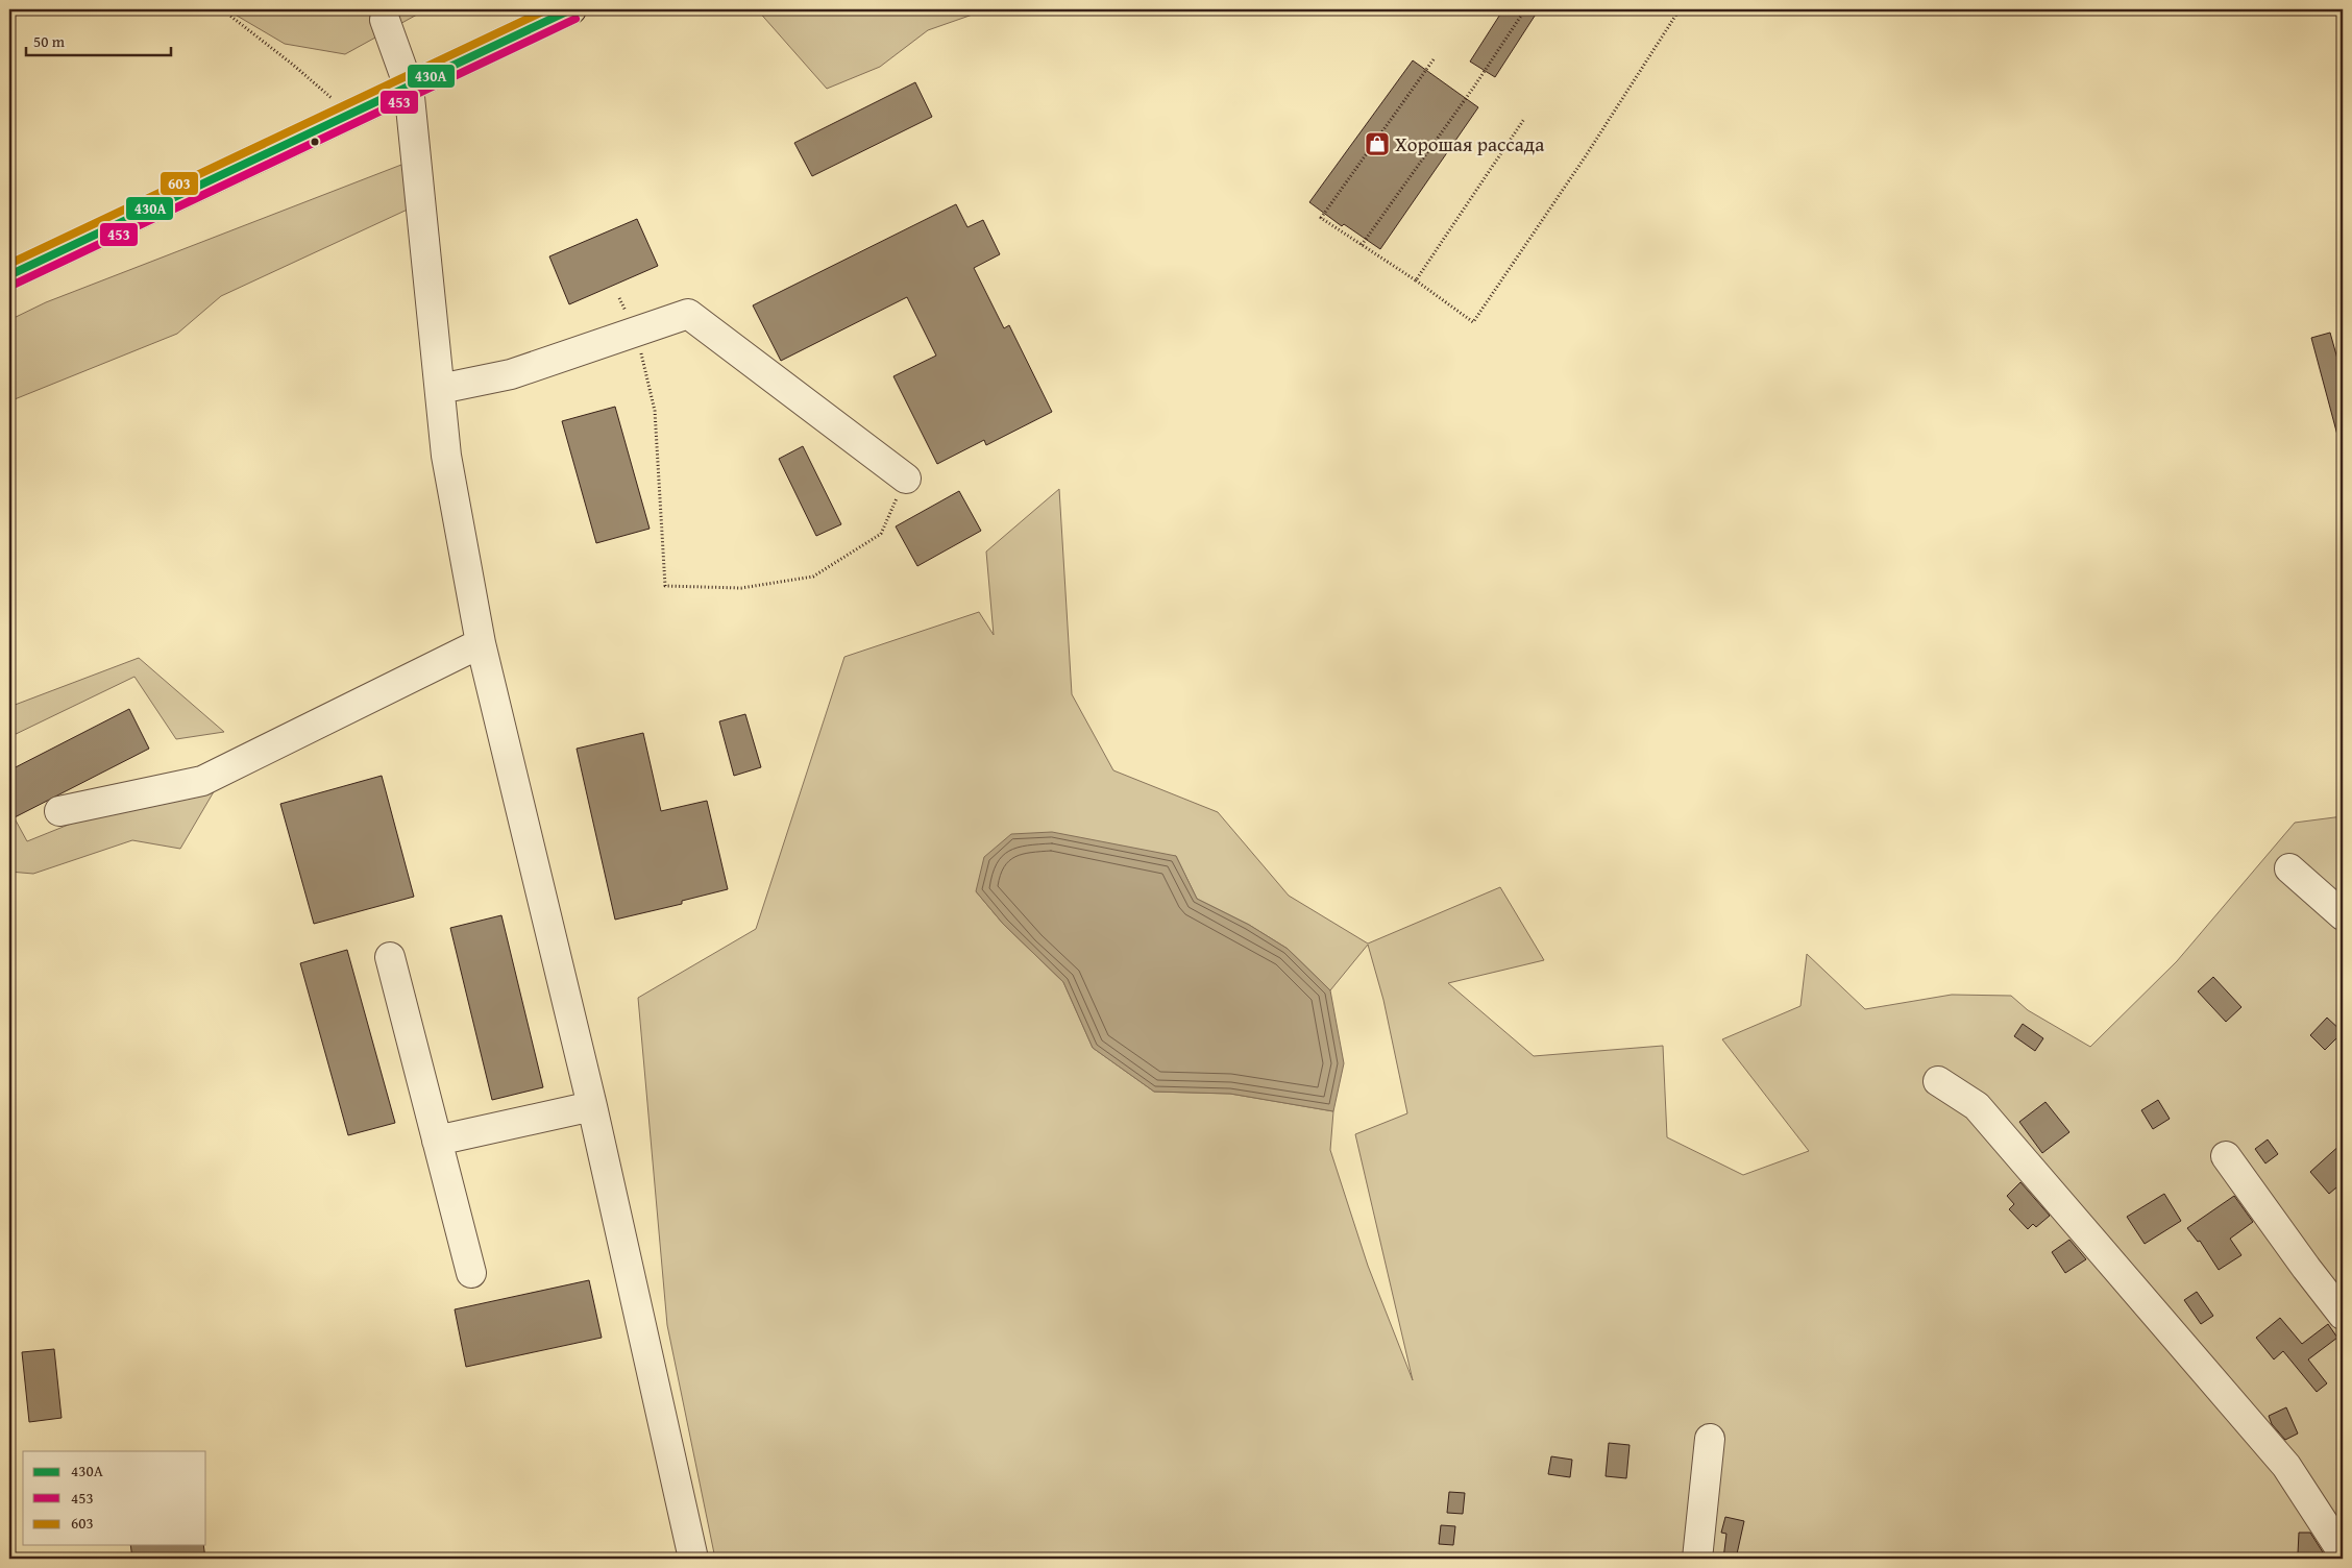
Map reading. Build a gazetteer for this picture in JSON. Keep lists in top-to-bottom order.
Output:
{
  "places": {
    "shop": ["Хорошая рассада"]
  },
  "lines": ["transit line 430А", "transit line 603", "transit line 453"],
  "legend": ["430А", "453", "603"],
  "scale_bar": "50 m"
}
